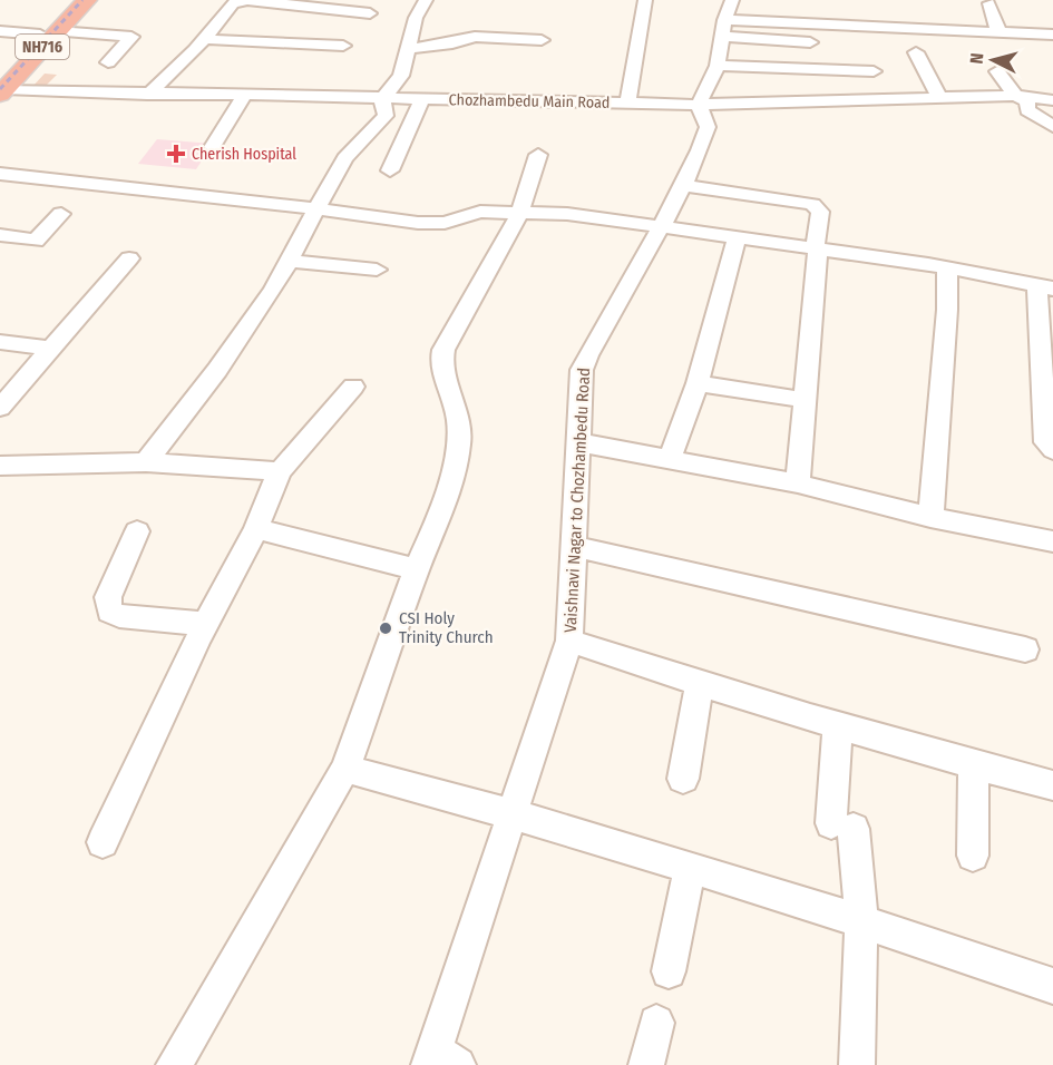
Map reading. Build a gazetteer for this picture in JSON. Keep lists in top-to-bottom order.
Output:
{
  "streets": {
    "highway": ["NH716"],
    "street": ["Chozhambedu Main Road", "Vaishnavi Nagar to Chozhambedu Road"]
  },
  "crossings": [
    ["NH716", "Chozhambedu Main Road"],
    ["Chozhambedu Main Road", "Vaishnavi Nagar to Chozhambedu Road"]
  ],
  "places": {
    "health": ["Cherish Hospital"],
    "other": ["CSI Holy Trinity Church"]
  },
  "north": "left"
}
